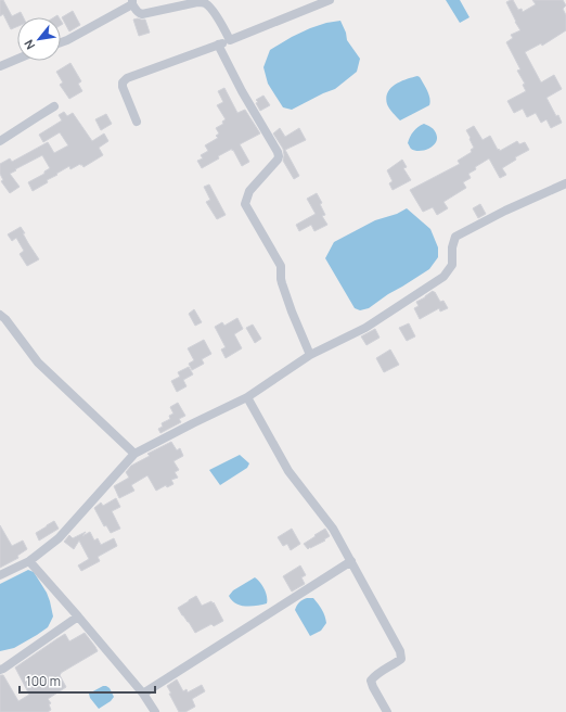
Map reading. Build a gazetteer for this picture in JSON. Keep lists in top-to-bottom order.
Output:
{
  "scale_bar": "100 m",
  "north": "bottom left"
}
